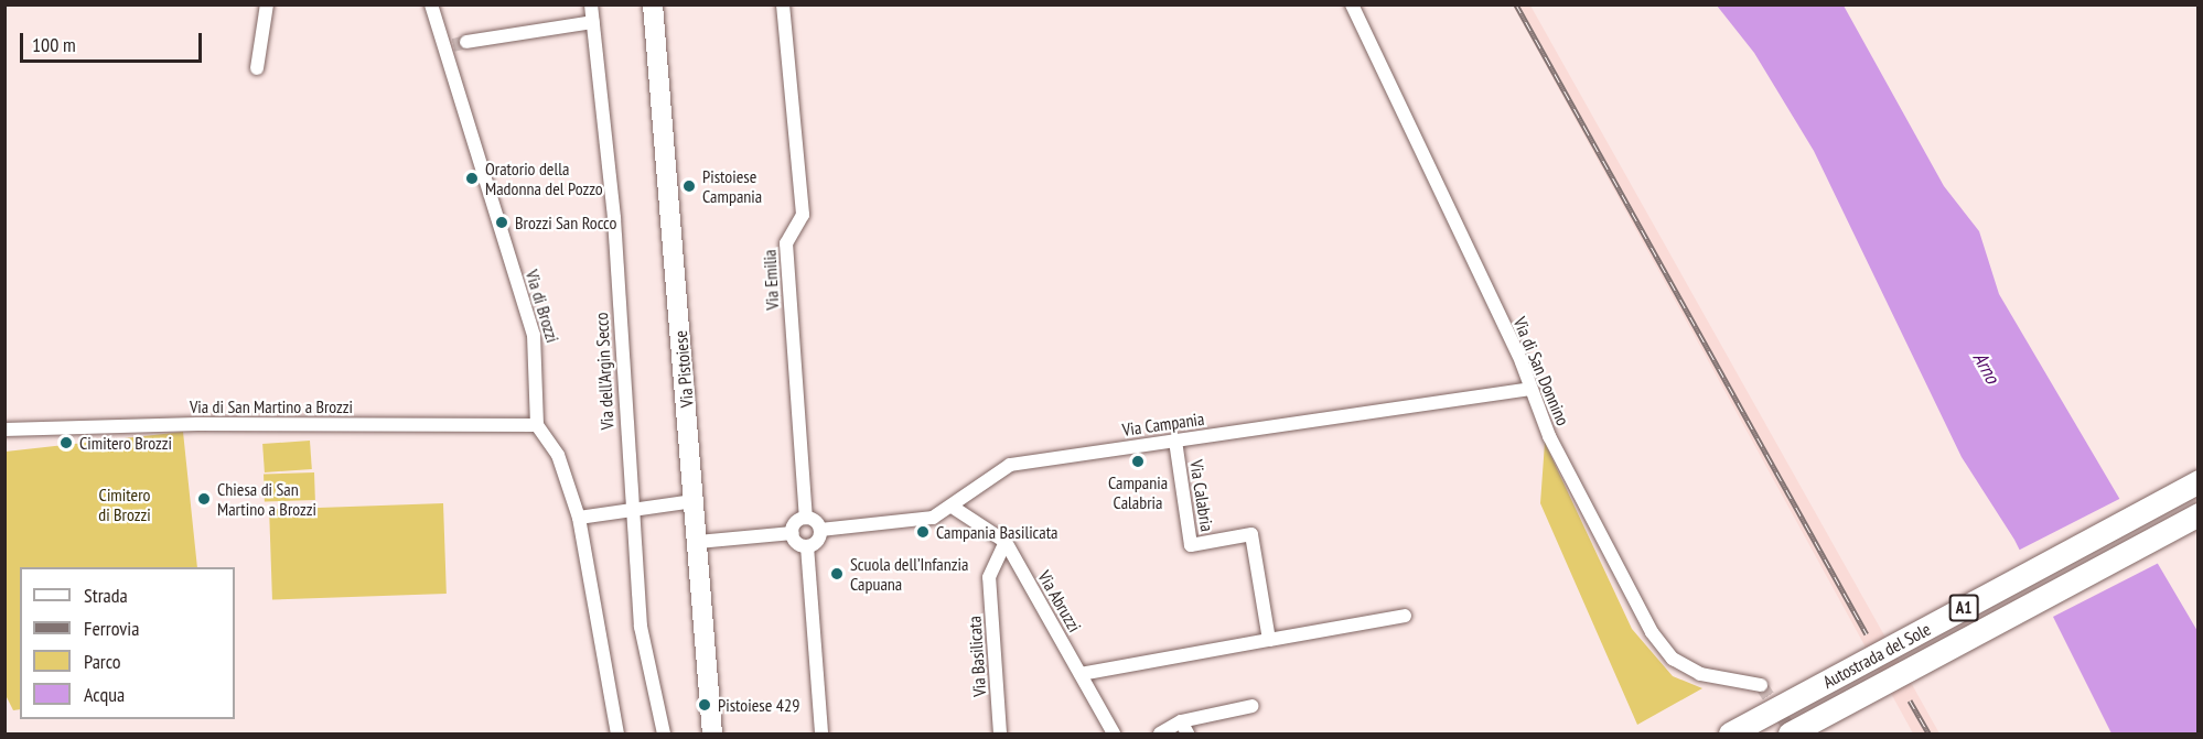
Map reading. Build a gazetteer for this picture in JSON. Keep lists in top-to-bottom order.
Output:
{
  "streets": {
    "highway": ["A1", "Autostrada del Sole"],
    "main road": ["Via Pistoiese"],
    "street": [
      "Via Emilia",
      "Via di Brozzi",
      "Via dell'Argin Secco",
      "Via di San Donnino",
      "Via di San Martino a Brozzi",
      "Via Campania",
      "Via Calabria",
      "Via Abruzzi",
      "Via Basilicata"
    ]
  },
  "crossings": [
    ["Via di Brozzi", "Via di San Martino a Brozzi"],
    ["Via di San Donnino", "Via Campania"],
    ["Via Campania", "Via Calabria"],
    ["Via Campania", "Via Abruzzi"],
    ["Via Abruzzi", "Via Basilicata"]
  ],
  "water": ["Arno"],
  "parks": ["Cimitero di Brozzi"],
  "places": [
    "Oratorio della Madonna del Pozzo",
    "Pistoiese Campania",
    "Brozzi San Rocco",
    "Cimitero Brozzi",
    "Campania Calabria",
    "Chiesa di San Martino a Brozzi",
    "Campania Basilicata",
    "Scuola dell’Infanzia Capuana",
    "Pistoiese 429"
  ],
  "legend": [
    "Strada",
    "Ferrovia",
    "Parco",
    "Acqua"
  ],
  "scale_bar": "100 m"
}
